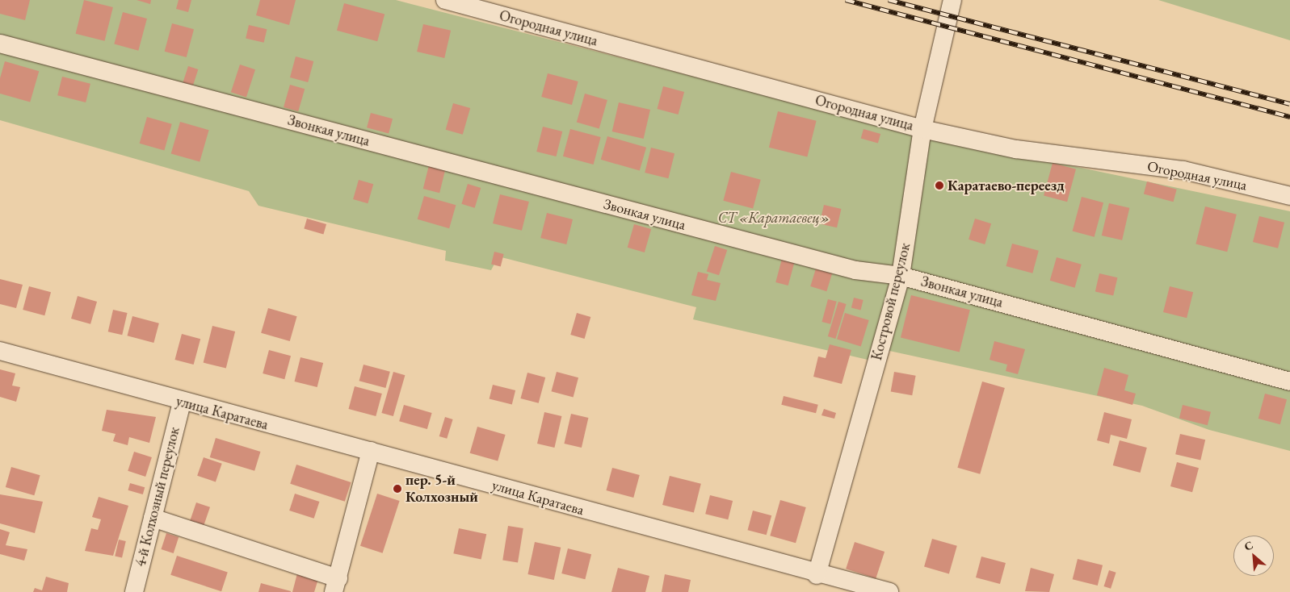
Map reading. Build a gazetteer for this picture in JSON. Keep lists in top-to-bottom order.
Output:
{
  "streets": {
    "street": [
      "Огородная улица",
      "Звонкая улица",
      "Костровой переулок",
      "улица Каратаева",
      "4-й Колхозный переулок"
    ]
  },
  "crossings": [
    ["Огородная улица", "Костровой переулок"],
    ["Звонкая улица", "Костровой переулок"],
    ["Костровой переулок", "улица Каратаева"],
    ["улица Каратаева", "4-й Колхозный переулок"]
  ],
  "parks": ["СТ «Каратаевец»"],
  "places": ["Каратаево-переезд", "пер. 5-й Колхозный"],
  "north": "top left"
}
